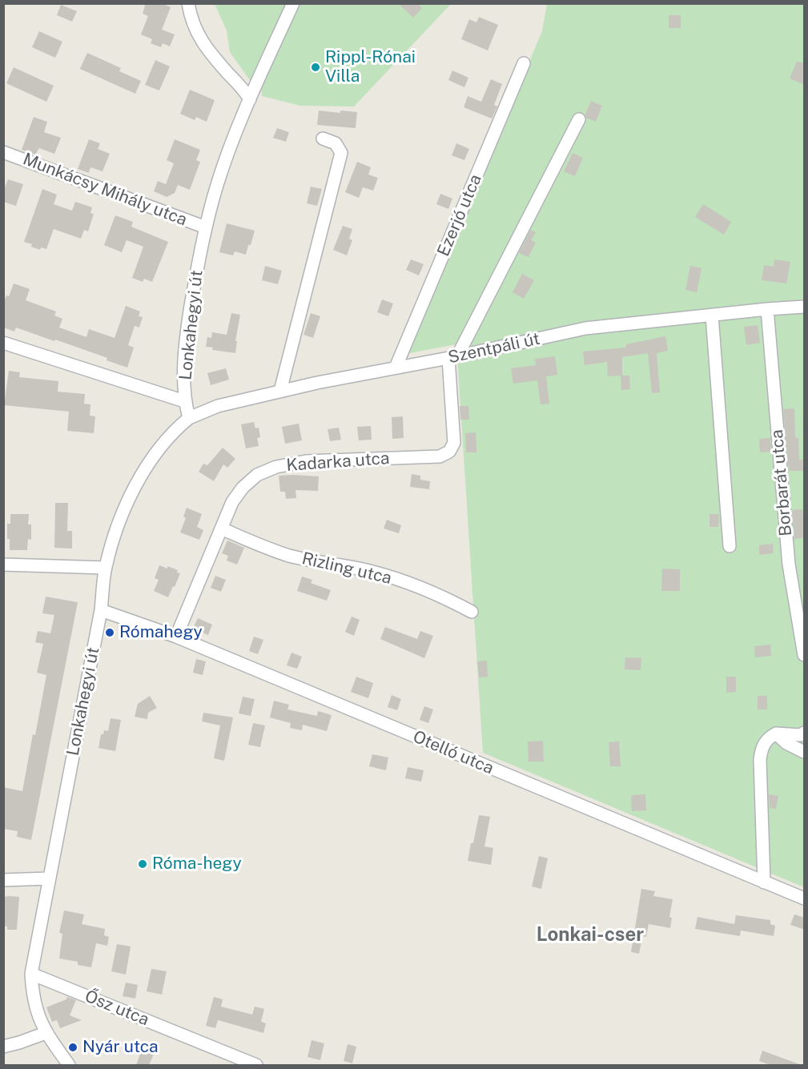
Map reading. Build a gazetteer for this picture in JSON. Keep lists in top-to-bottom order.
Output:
{
  "streets": {
    "street": [
      "Munkácsy Mihály utca",
      "Ezerjó utca",
      "Lonkahegyi út",
      "Szentpáli út",
      "Kadarka utca",
      "Borbarát utca",
      "Rizling utca",
      "Otelló utca",
      "Ősz utca"
    ]
  },
  "crossings": [
    ["Munkácsy Mihály utca", "Lonkahegyi út"],
    ["Ezerjó utca", "Szentpáli út"],
    ["Lonkahegyi út", "Szentpáli út"],
    ["Lonkahegyi út", "Otelló utca"],
    ["Lonkahegyi út", "Ősz utca"],
    ["Szentpáli út", "Kadarka utca"],
    ["Szentpáli út", "Borbarát utca"],
    ["Kadarka utca", "Rizling utca"],
    ["Kadarka utca", "Otelló utca"]
  ],
  "districts": ["Lonkai-cser"],
  "places": [
    "Rippl-Rónai Villa",
    "Rómahegy",
    "Róma-hegy",
    "Nyár utca"
  ]
}
